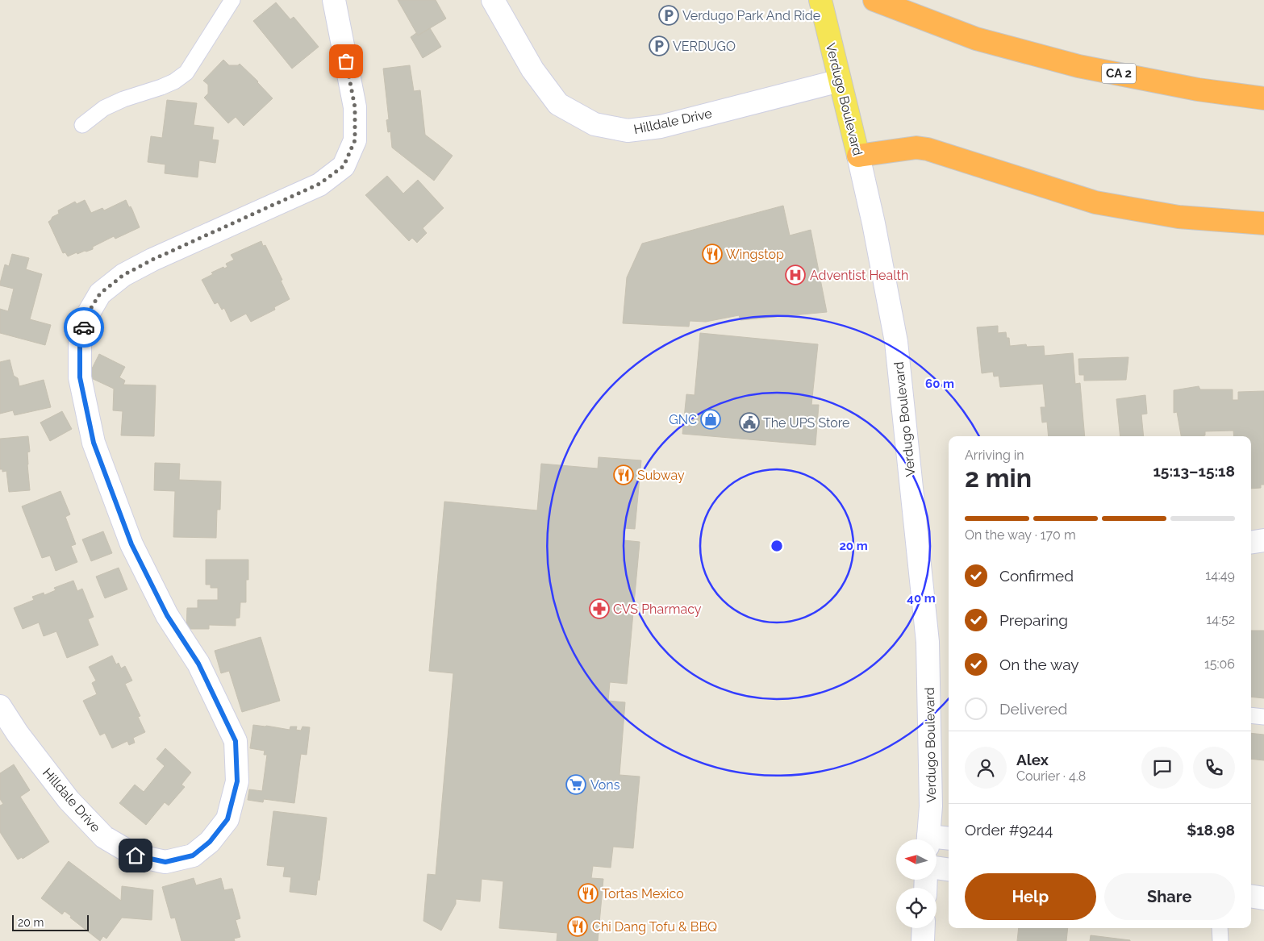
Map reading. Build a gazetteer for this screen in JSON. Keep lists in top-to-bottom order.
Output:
{
  "streets": {
    "highway": ["CA 2"],
    "main road": ["Verdugo Boulevard"],
    "street": ["Hilldale Drive"]
  },
  "crossings": [
    ["Verdugo Boulevard", "Hilldale Drive"]
  ],
  "places": {
    "parking": ["Verdugo Park And Ride", "VERDUGO"],
    "restaurant": [
      "Wingstop",
      "Subway",
      "Tortas Mexico",
      "Chi Dang Tofu & BBQ"
    ],
    "hospital": ["Adventist Health"],
    "shop": ["GNC"],
    "public building": ["The UPS Store"],
    "pharmacy": ["CVS Pharmacy"],
    "supermarket": ["Vons"]
  },
  "scale_bar": "20 m",
  "north": "left",
  "page": {
    "heading": ["2 min", "Arriving in", "15:13–15:18"],
    "panel": [
      "Alex",
      "Courier · 4.8",
      "Order #9244",
      "$18.98"
    ],
    "bar": "On the way · 170 m",
    "list": [
      ["Confirmed", "14:49"],
      ["Preparing", "14:52"],
      ["On the way", "15:06"],
      "Delivered"
    ],
    "buttons": ["Help", "Share"],
    "scale": "20 m"
  },
  "rings": ["60 m", "20 m", "40 m"]
}
